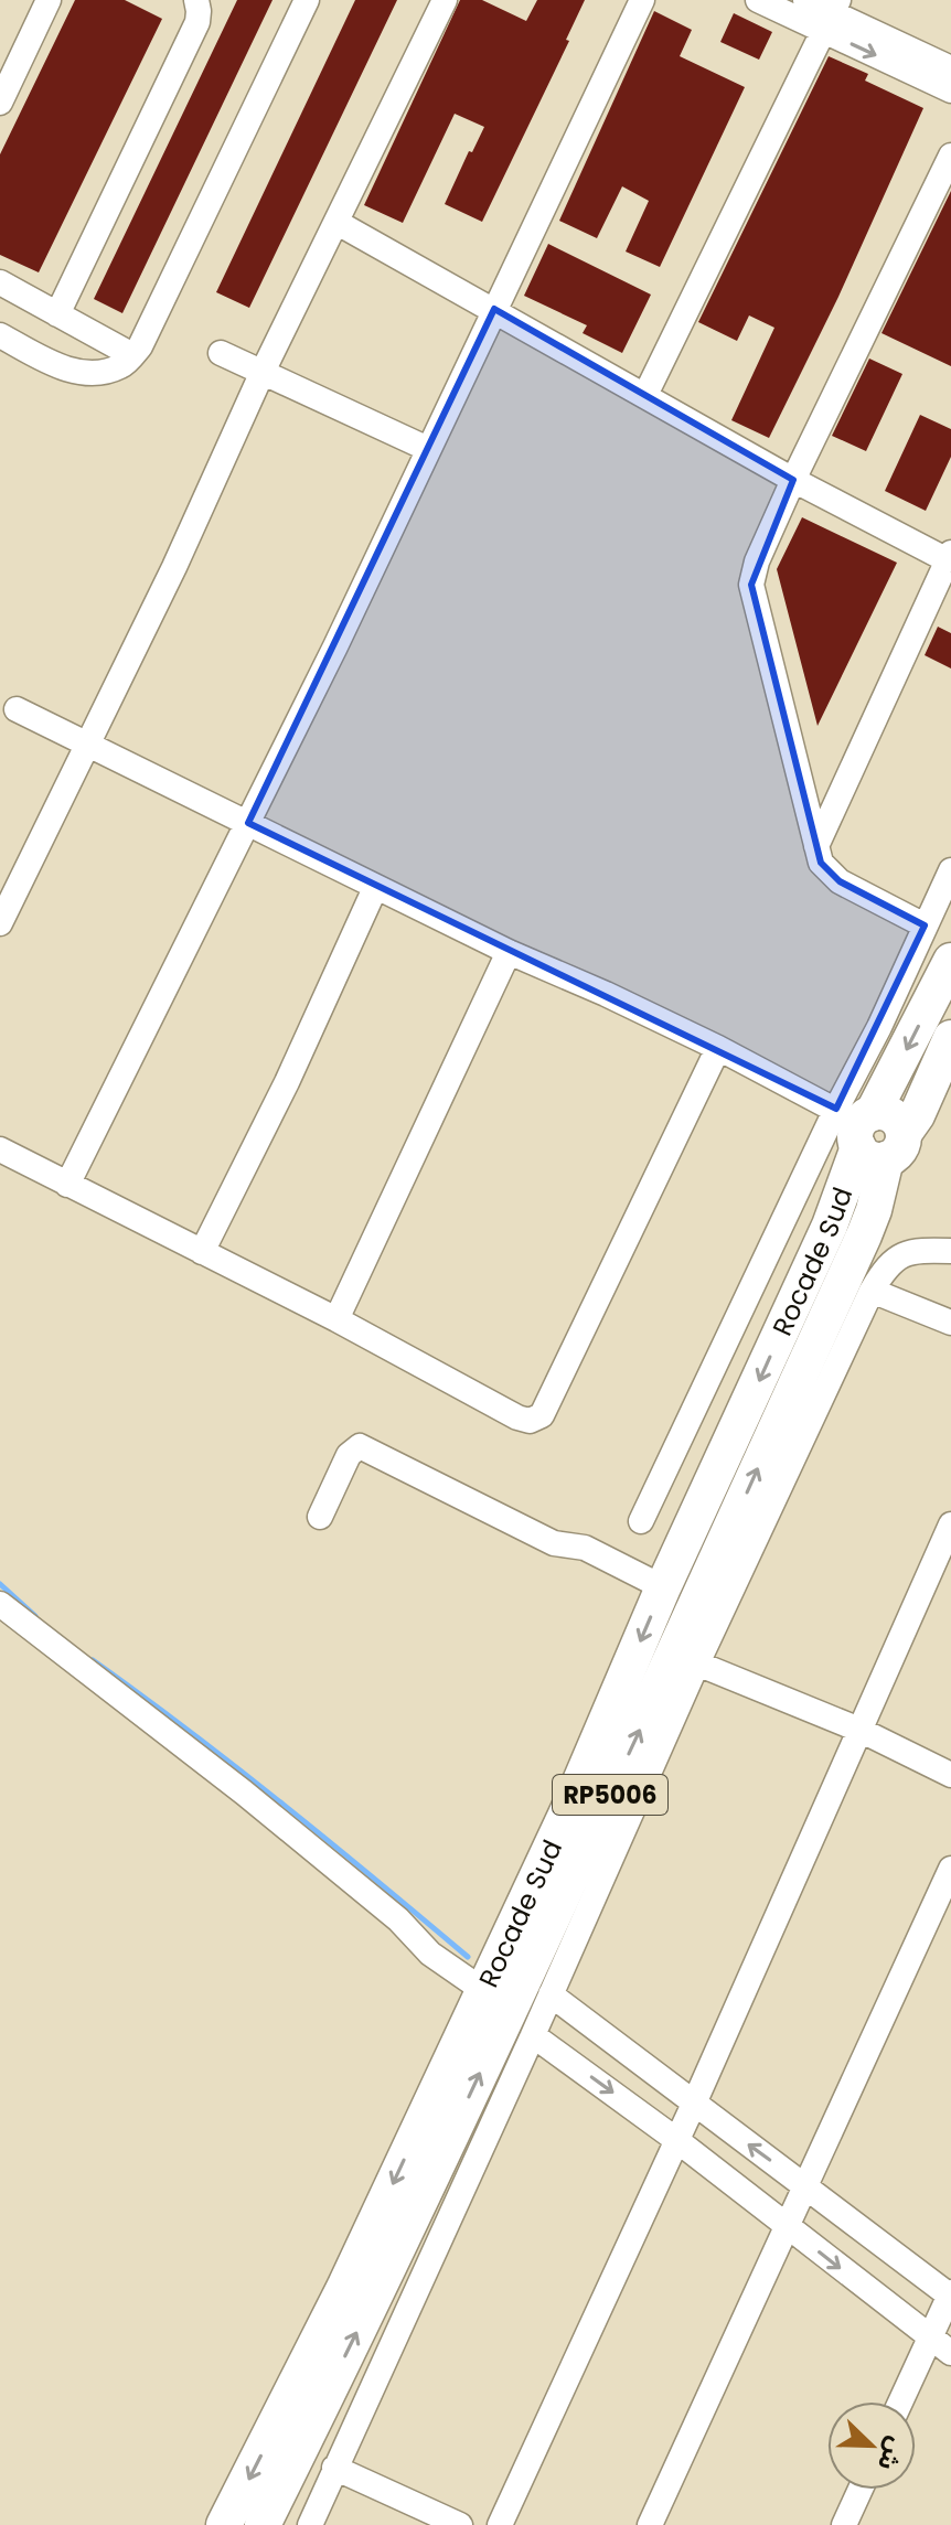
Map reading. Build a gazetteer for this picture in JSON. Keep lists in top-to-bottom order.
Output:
{
  "streets": {
    "highway": ["Rocade Sud", "RP5006"]
  },
  "north": "bottom right"
}
